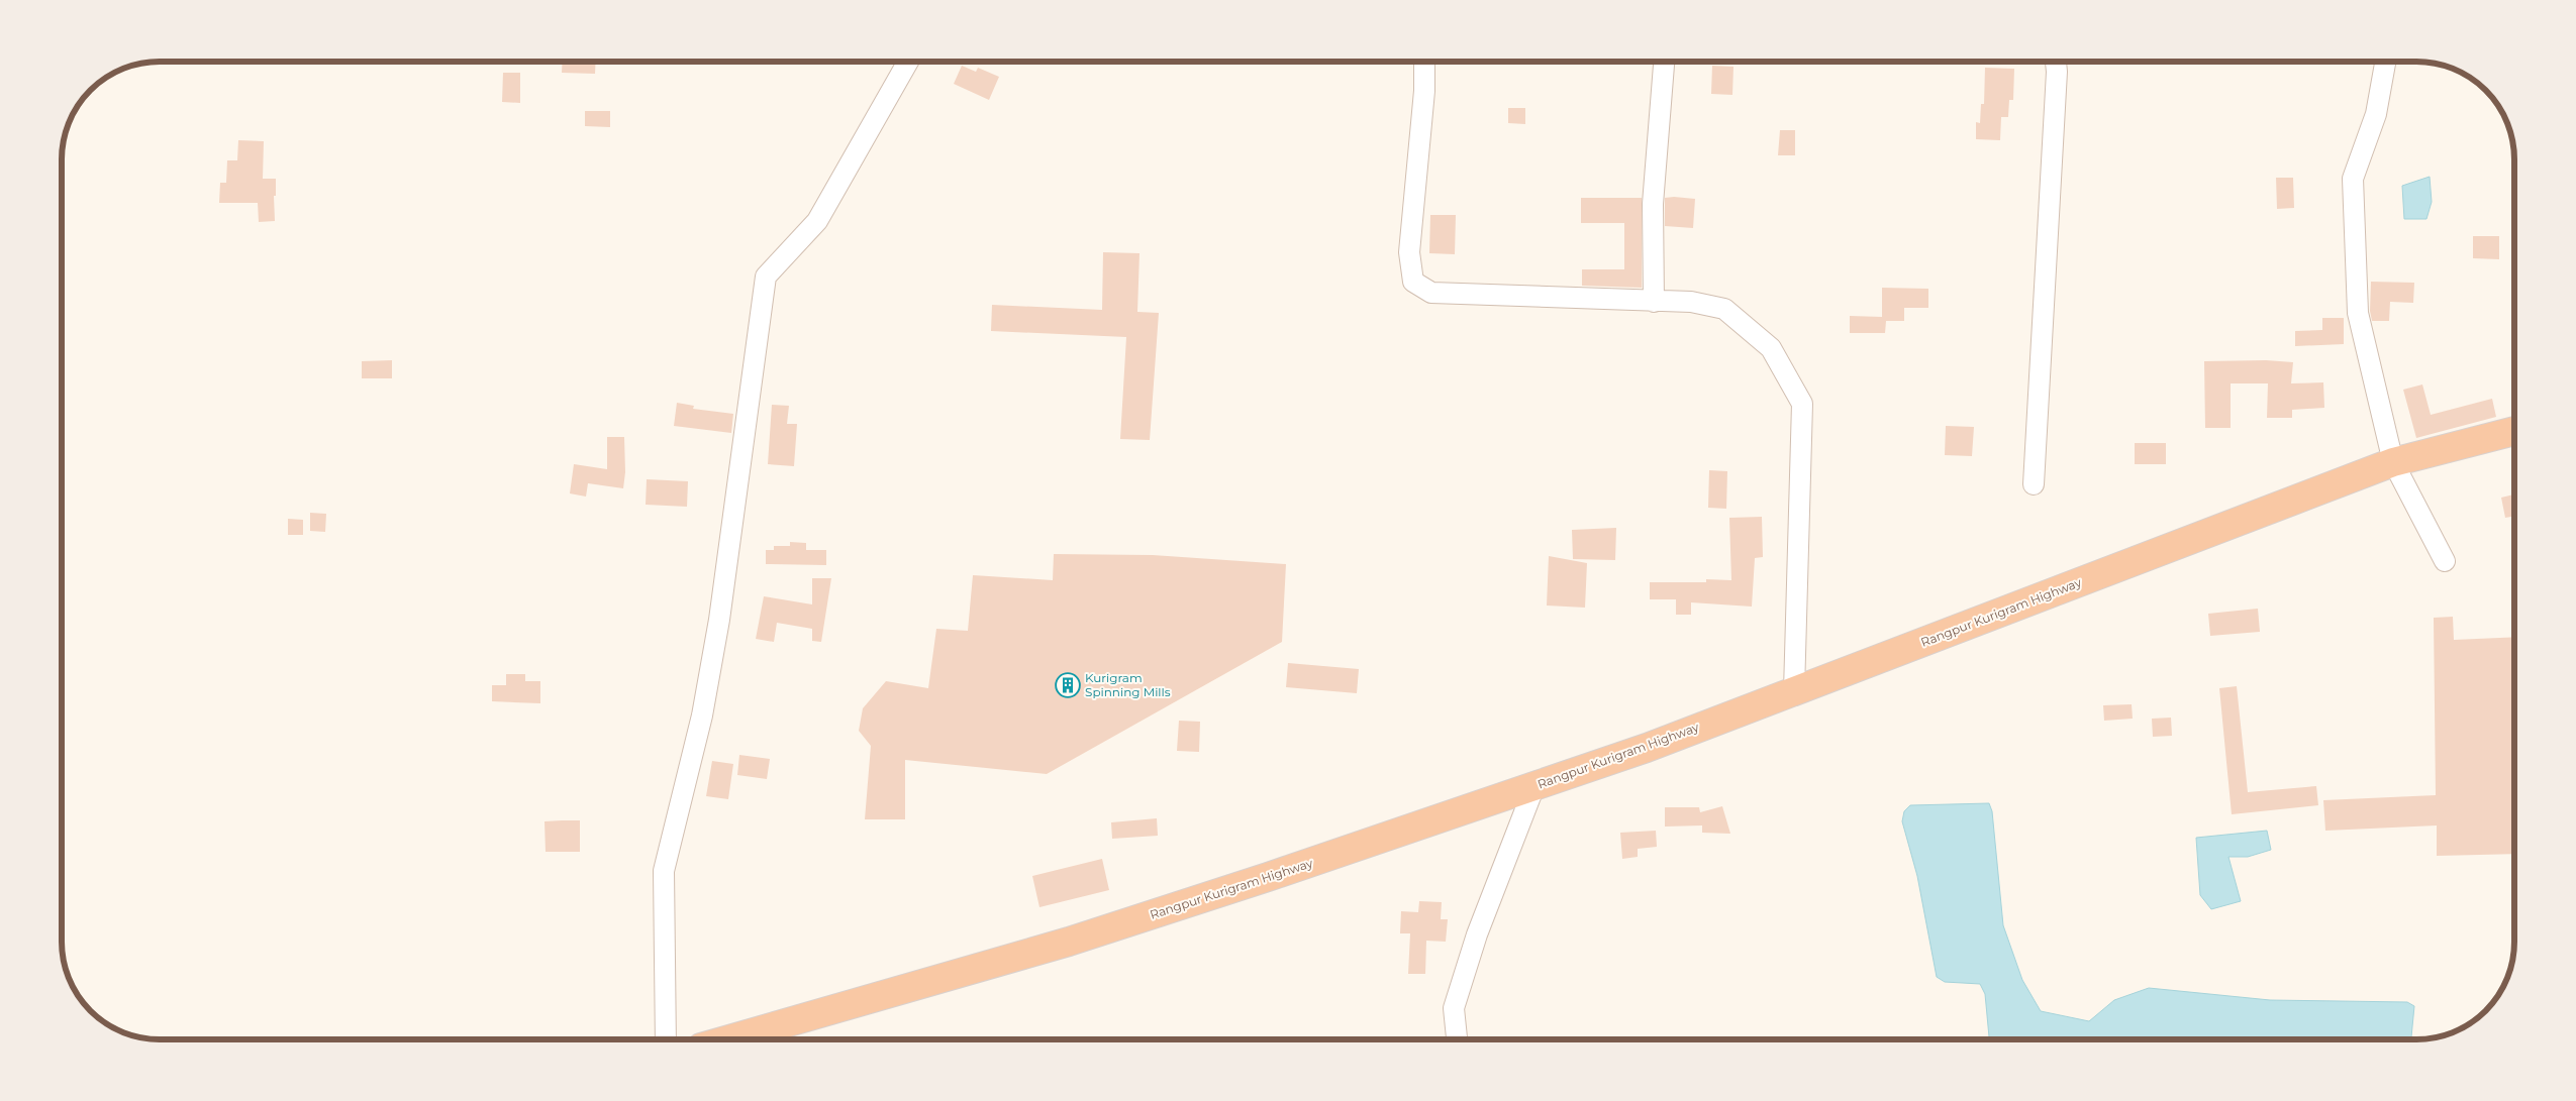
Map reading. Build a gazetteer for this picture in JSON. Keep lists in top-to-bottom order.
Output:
{
  "streets": {
    "highway": ["Rangpur Kurigram Highway"]
  },
  "places": {
    "building": ["Kurigram Spinning Mills"]
  }
}
